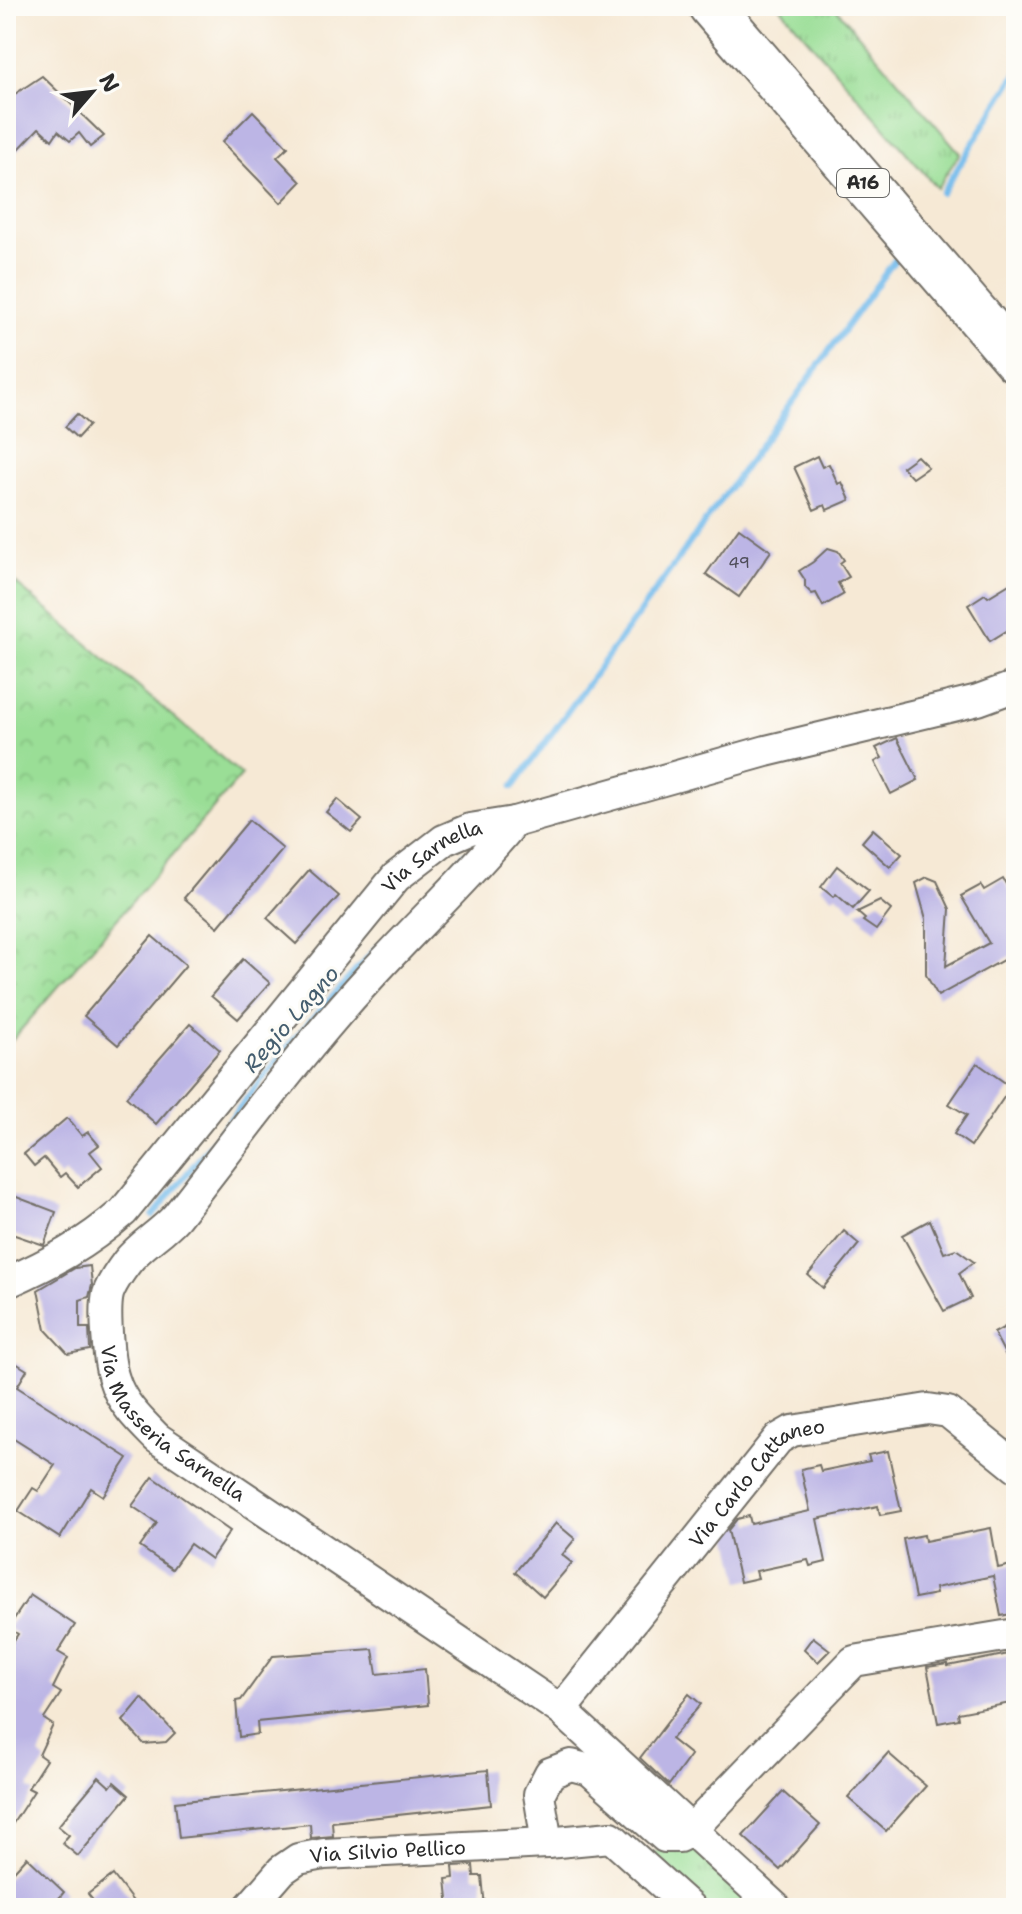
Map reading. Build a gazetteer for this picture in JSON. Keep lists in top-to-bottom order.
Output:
{
  "streets": {
    "highway": ["A16"],
    "street": [
      "Via Sarnella",
      "Via Masseria Sarnella",
      "Via Carlo Cattaneo",
      "Via Silvio Pellico"
    ]
  },
  "crossings": [
    ["Via Sarnella", "Via Masseria Sarnella"],
    ["Via Masseria Sarnella", "Via Carlo Cattaneo"]
  ],
  "water": ["Regio Lagno"],
  "house_numbers": ["49"],
  "north": "top right"
}
